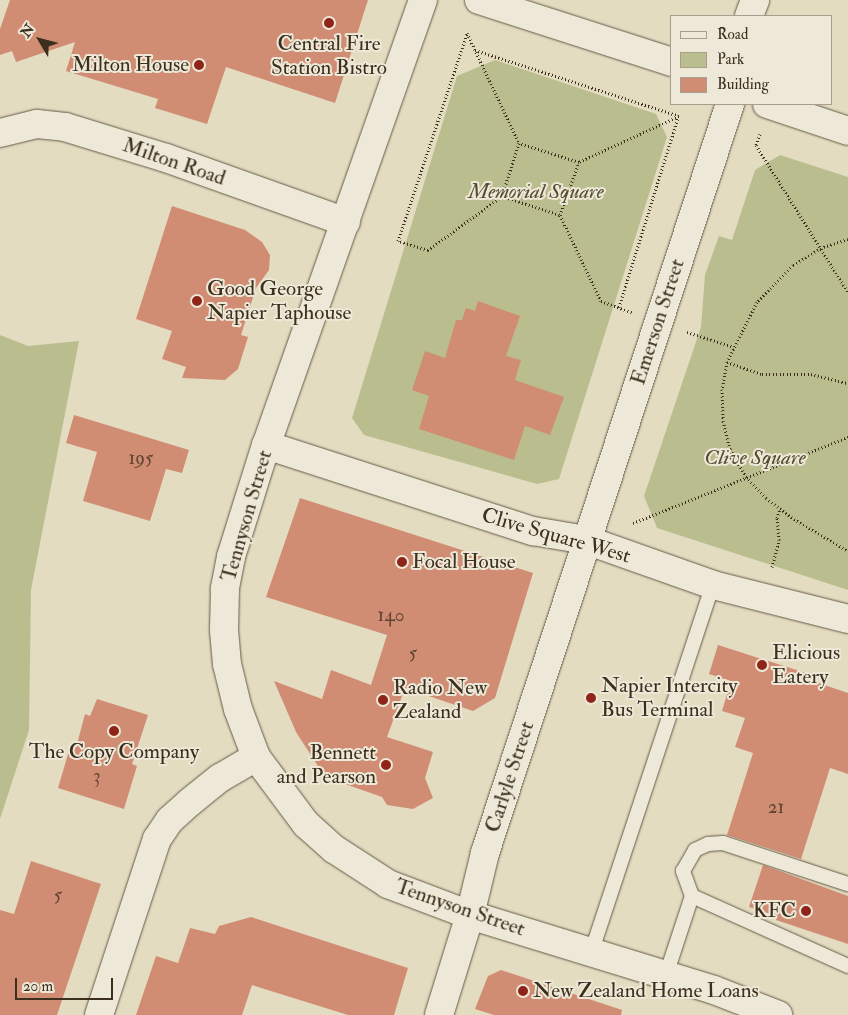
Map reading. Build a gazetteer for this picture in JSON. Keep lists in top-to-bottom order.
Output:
{
  "streets": {
    "street": [
      "Milton Road",
      "Emerson Street",
      "Tennyson Street",
      "Clive Square West",
      "Carlyle Street"
    ]
  },
  "crossings": [
    ["Milton Road", "Tennyson Street"],
    ["Emerson Street", "Clive Square West"],
    ["Emerson Street", "Carlyle Street"],
    ["Tennyson Street", "Clive Square West"],
    ["Tennyson Street", "Carlyle Street"],
    ["Clive Square West", "Carlyle Street"]
  ],
  "parks": ["Memorial Square", "Clive Square"],
  "places": [
    "Central Fire Station Bistro",
    "Milton House",
    "Good George Napier Taphouse",
    "Focal House",
    "Elicious Eatery",
    "Napier Intercity Bus Terminal",
    "Radio New Zealand",
    "The Copy Company",
    "Bennett and Pearson",
    "KFC",
    "New Zealand Home Loans"
  ],
  "house_numbers": [
    "195",
    "140",
    "5",
    "3",
    "21",
    "5"
  ],
  "legend": ["Road", "Park", "Building"],
  "scale_bar": "20 m",
  "north": "top left"
}
